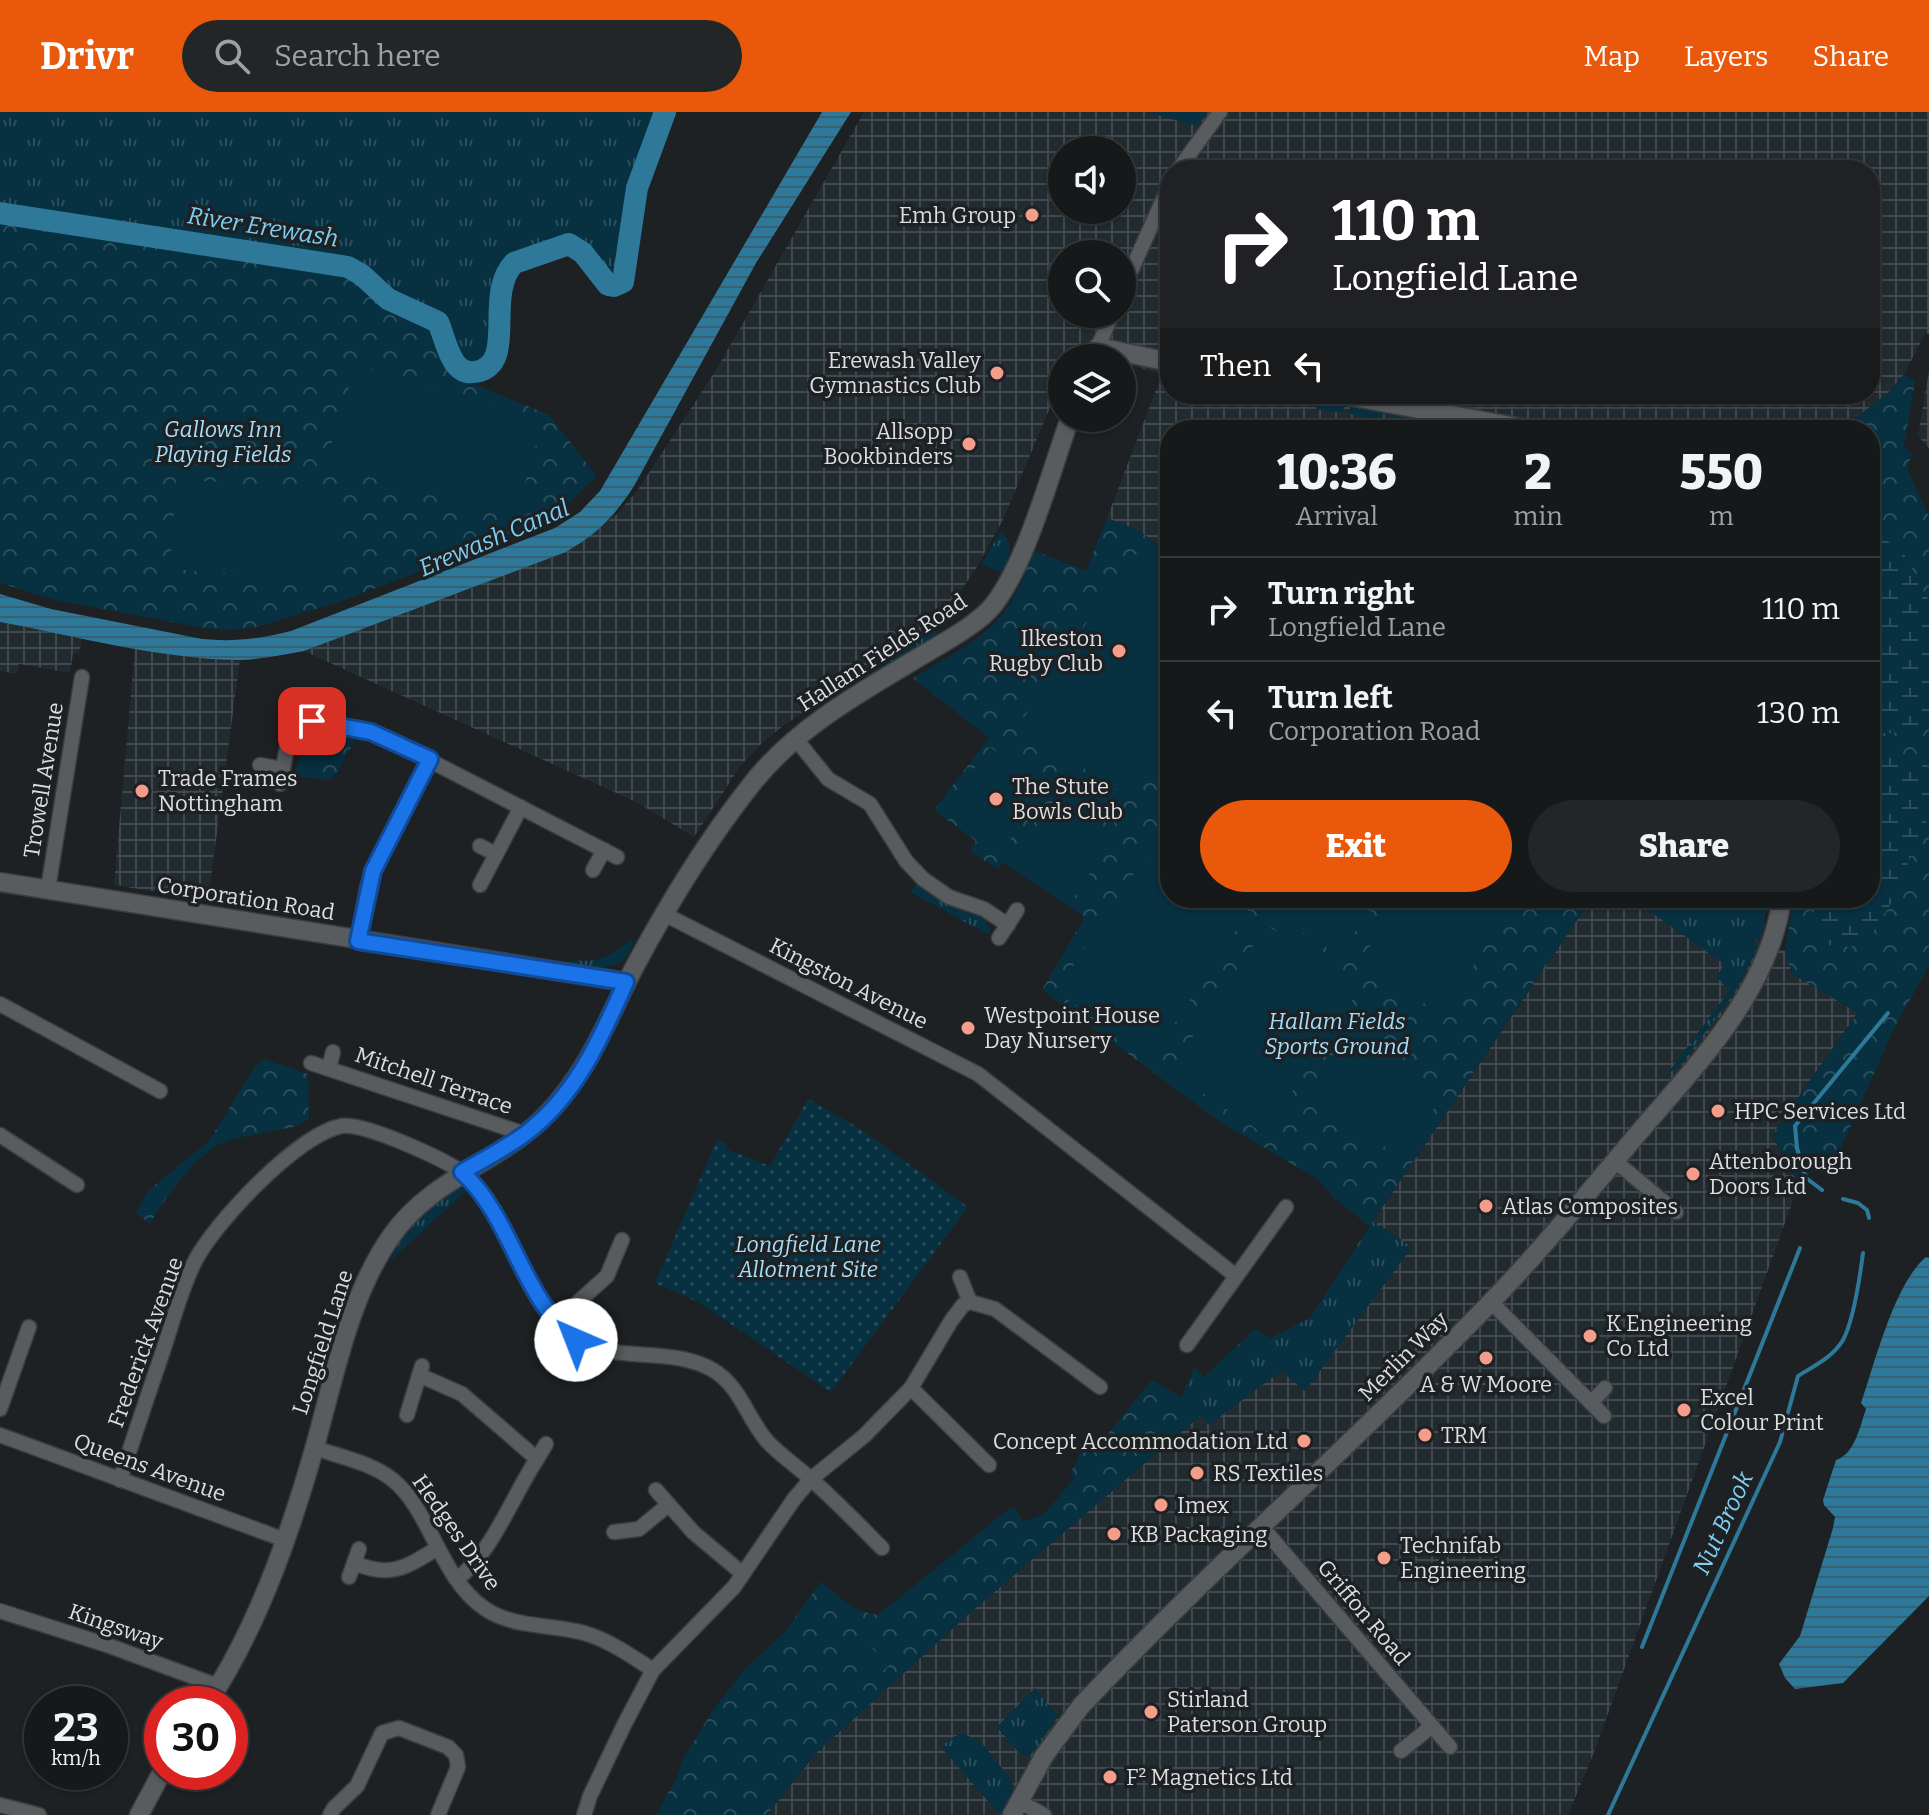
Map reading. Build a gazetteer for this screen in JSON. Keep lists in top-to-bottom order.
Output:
{
  "streets": {
    "street": [
      "Hallam Fields Road",
      "Trowell Avenue",
      "Corporation Road",
      "Kingston Avenue",
      "Mitchell Terrace",
      "Frederick Avenue",
      "Longfield Lane",
      "Merlin Way",
      "Queens Avenue",
      "Hedges Drive",
      "Griffon Road",
      "Kingsway"
    ]
  },
  "crossings": [
    ["Hallam Fields Road", "Corporation Road"],
    ["Hallam Fields Road", "Kingston Avenue"],
    ["Hallam Fields Road", "Longfield Lane"],
    ["Trowell Avenue", "Corporation Road"],
    ["Corporation Road", "Longfield Lane"],
    ["Mitchell Terrace", "Longfield Lane"],
    ["Frederick Avenue", "Longfield Lane"],
    ["Frederick Avenue", "Queens Avenue"],
    ["Longfield Lane", "Queens Avenue"],
    ["Longfield Lane", "Hedges Drive"],
    ["Longfield Lane", "Kingsway"],
    ["Merlin Way", "Griffon Road"]
  ],
  "water": ["River Erewash", "Erewash Canal", "Nut Brook"],
  "parks": ["Gallows Inn Playing Fields", "Hallam Fields Sports Ground", "Longfield Lane Allotment Site"],
  "places": [
    "Emh Group",
    "Erewash Valley Gymnastics Club",
    "Allsopp Bookbinders",
    "Ilkeston Rugby Club",
    "Trade Frames Nottingham",
    "The Stute Bowls Club",
    "Westpoint House Day Nursery",
    "HPC Services Ltd",
    "Attenborough Doors Ltd",
    "Atlas Composites",
    "K Engineering Co Ltd",
    "A & W Moore",
    "Excel Colour Print",
    "TRM",
    "Concept Accommodation Ltd",
    "RS Textiles",
    "Imex",
    "KB Packaging",
    "Technifab Engineering",
    "Stirland Paterson Group",
    "F² Magnetics Ltd"
  ],
  "page": {
    "header": "Drivr",
    "search": "Search here",
    "nav": ["Map", "Layers", "Share"],
    "turn": ["110 m", "Longfield Lane"],
    "then": "Then",
    "eta": [
      "10:36",
      "Arrival",
      "2",
      "min",
      "550",
      "m"
    ],
    "list": [
      {
        "name": "Turn right",
        "note": "Longfield Lane",
        "value": "110 m"
      },
      {
        "name": "Turn left",
        "note": "Corporation Road",
        "value": "130 m"
      }
    ],
    "buttons": ["Exit", "Share"],
    "speed": "23 km/h",
    "limit": "30"
  }
}
